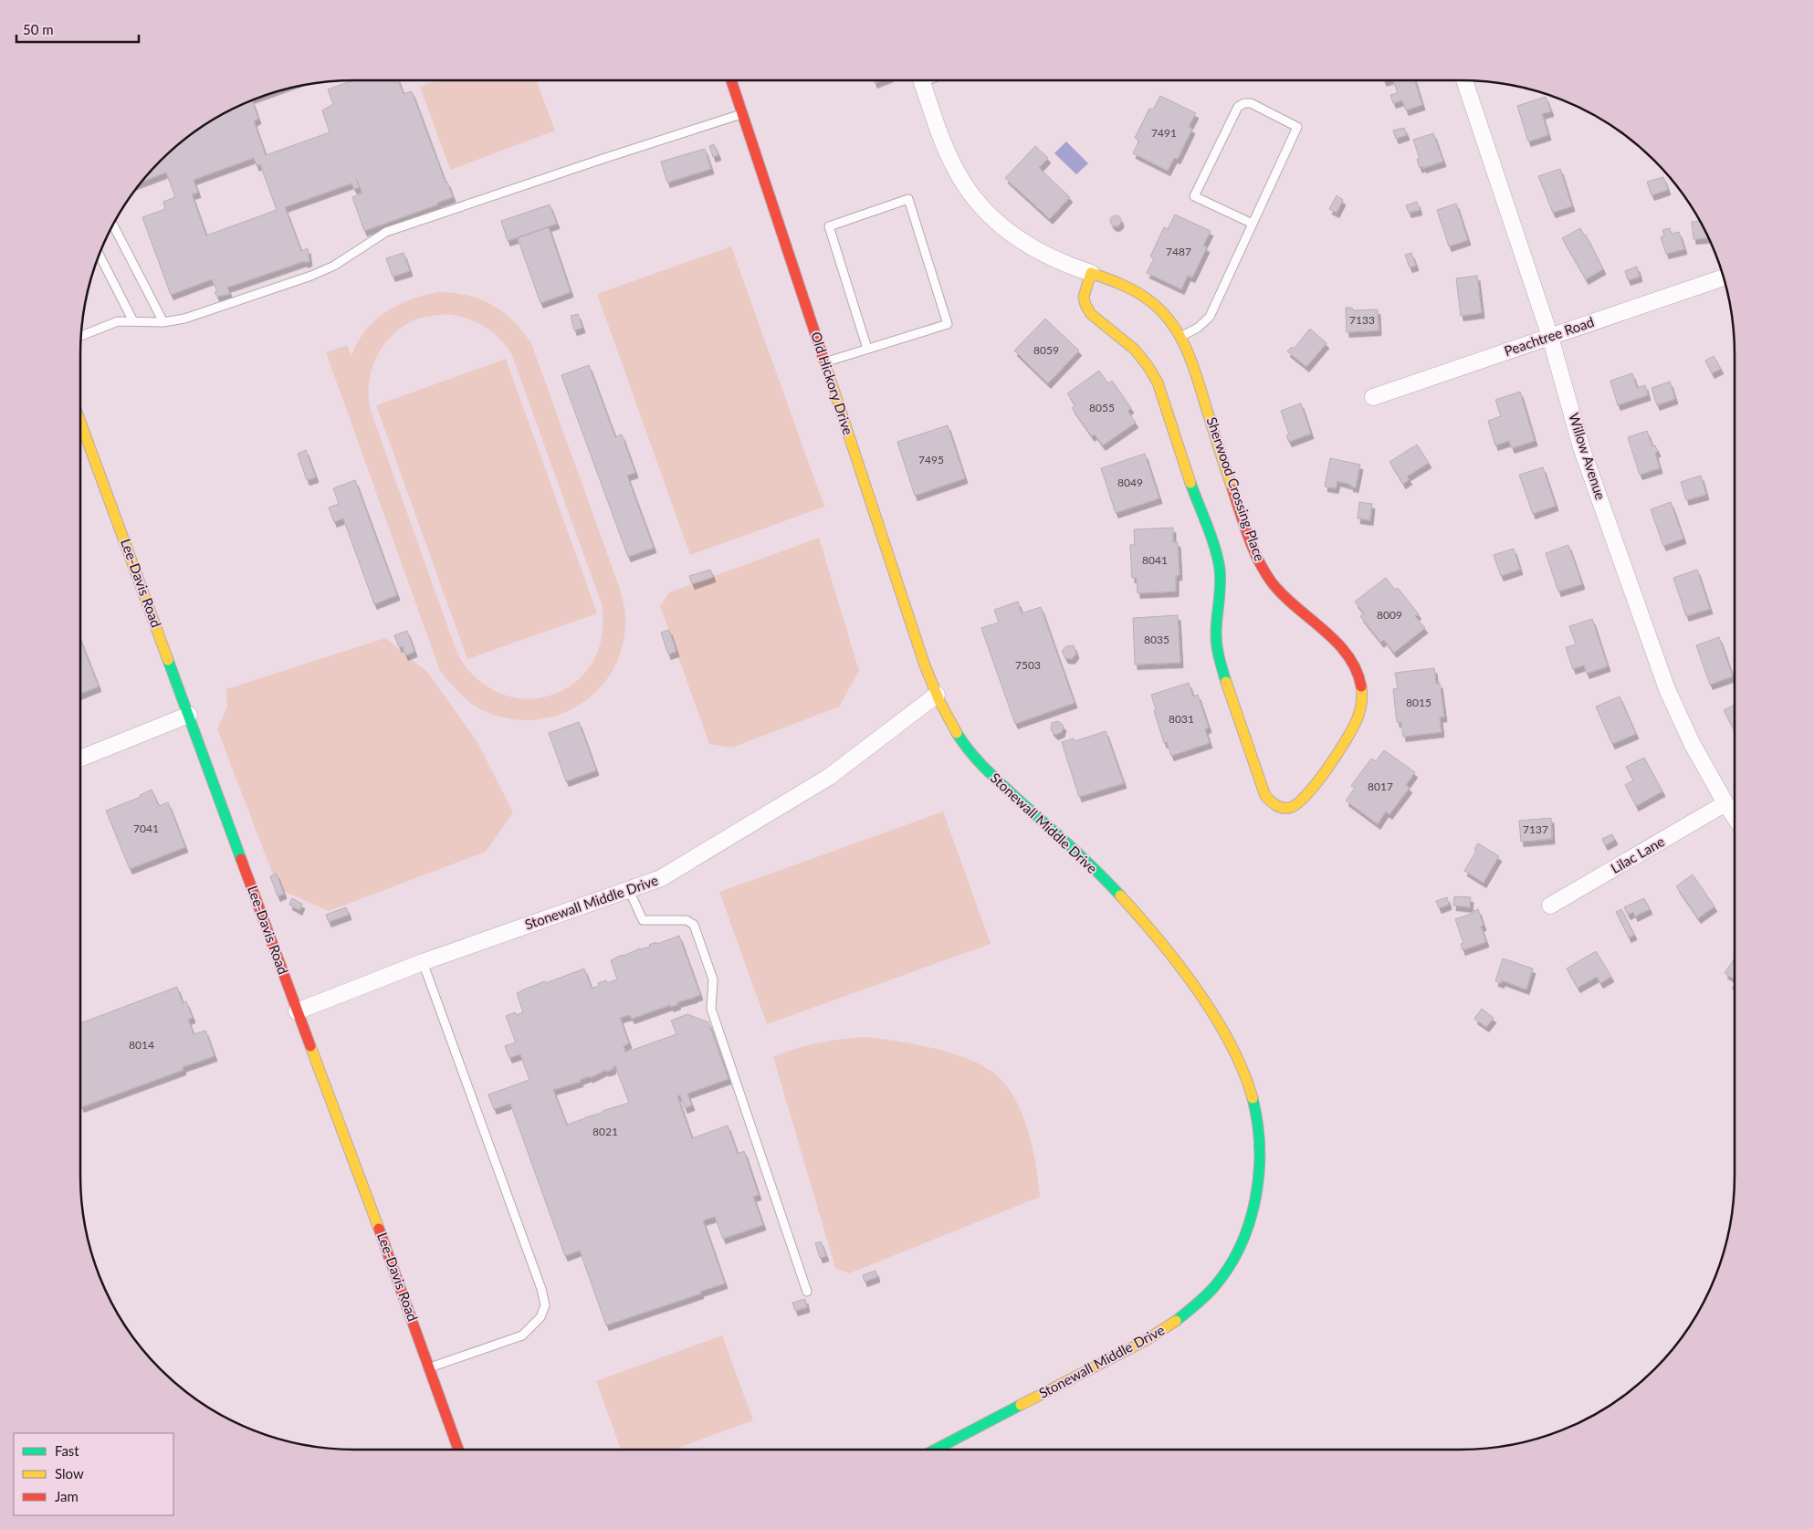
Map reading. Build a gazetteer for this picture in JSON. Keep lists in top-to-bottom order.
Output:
{
  "streets": {
    "street": [
      "Peachtree Road",
      "Old Hickory Drive",
      "Willow Avenue",
      "Sherwood Crossing Place",
      "Lee-Davis Road",
      "Stonewall Middle Drive",
      "Lilac Lane"
    ]
  },
  "crossings": [
    ["Peachtree Road", "Willow Avenue"],
    ["Old Hickory Drive", "Stonewall Middle Drive"],
    ["Willow Avenue", "Lilac Lane"],
    ["Lee-Davis Road", "Stonewall Middle Drive"]
  ],
  "house_numbers": [
    "7491",
    "7487",
    "7133",
    "8059",
    "8055",
    "7495",
    "8049",
    "8041",
    "8009",
    "8035",
    "7503",
    "8015",
    "8031",
    "8017",
    "7041",
    "7137",
    "8014",
    "8021"
  ],
  "legend": ["Fast", "Slow", "Jam"],
  "scale_bar": "50 m"
}
